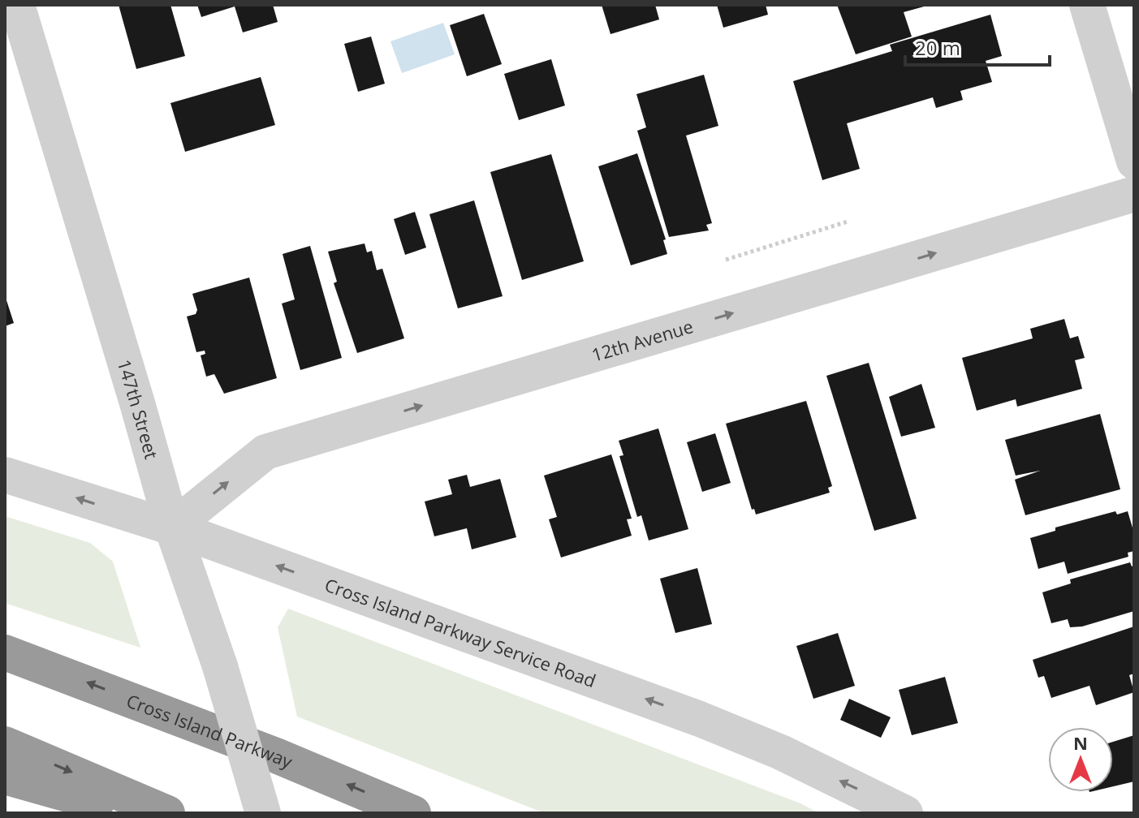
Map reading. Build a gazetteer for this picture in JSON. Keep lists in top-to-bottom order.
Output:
{
  "streets": {
    "highway": ["Cross Island Parkway"],
    "street": ["12th Avenue", "147th Street", "Cross Island Parkway Service Road"]
  },
  "crossings": [
    ["12th Avenue", "147th Street"],
    ["12th Avenue", "Cross Island Parkway Service Road"],
    ["147th Street", "Cross Island Parkway Service Road"]
  ],
  "one_way": ["12th Avenue", "Cross Island Parkway Service Road"],
  "scale_bar": "20 m",
  "north": "top"
}
